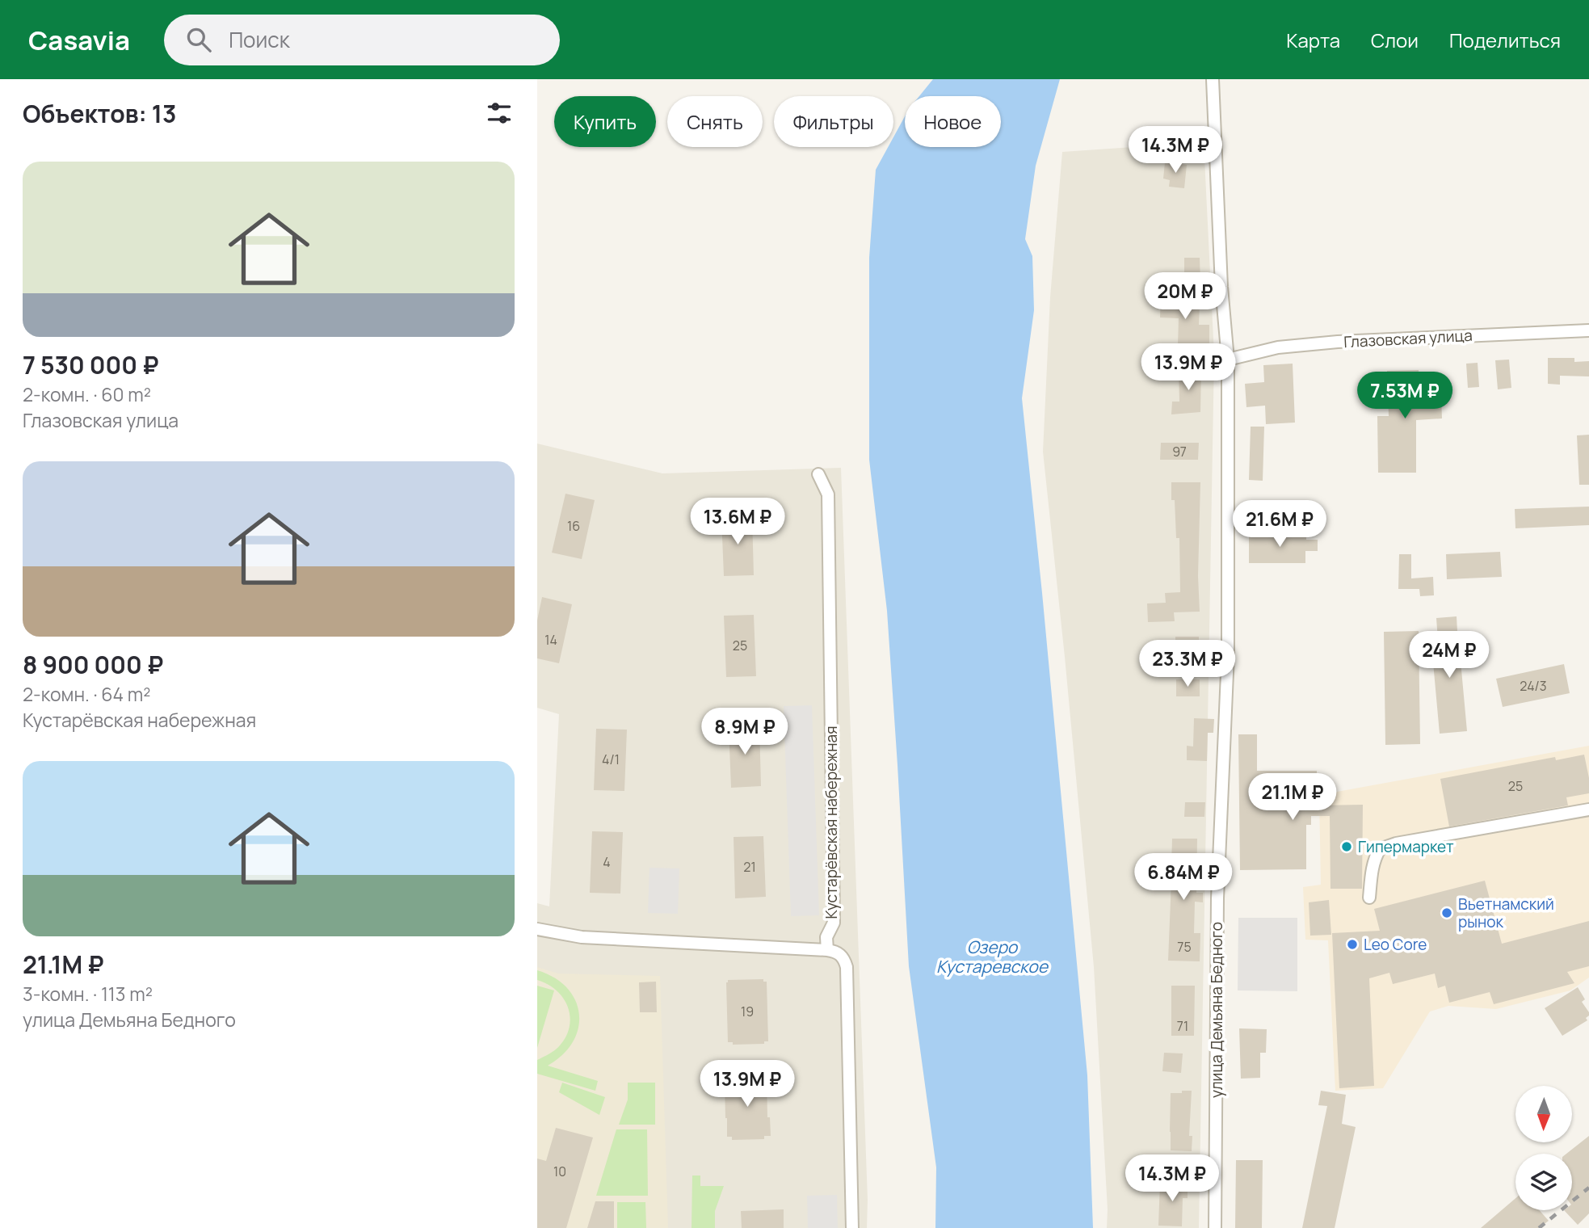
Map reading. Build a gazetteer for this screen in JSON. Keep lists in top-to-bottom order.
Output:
{
  "streets": {
    "street": ["Глазовская улица", "Кустарёвская набережная", "улица Демьяна Бедного"]
  },
  "crossings": [
    ["Глазовская улица", "улица Демьяна Бедного"]
  ],
  "water": ["Озеро Кустаревское"],
  "places": ["Гипермаркет", "Вьетнамский рынок", "Leo Core"],
  "house_numbers": [
    "97",
    "16",
    "14",
    "25",
    "24/3",
    "4/1",
    "25",
    "4",
    "21",
    "75",
    "19",
    "71",
    "10"
  ],
  "north": "bottom",
  "page": {
    "header": "Casavia",
    "search": "Поиск",
    "nav": ["Карта", "Слои", "Поделиться"],
    "heading": "Объектов: 13",
    "chip": [
      "Купить",
      "Снять",
      "Фильтры",
      "Новое"
    ],
    "price": [
      "14.3M ₽",
      "20M ₽",
      "13.9M ₽",
      "7.53M ₽",
      "13.6M ₽",
      "21.6M ₽",
      "24M ₽",
      "23.3M ₽",
      "8.9M ₽",
      "21.1M ₽",
      "6.84M ₽",
      "13.9M ₽",
      "14.3M ₽"
    ],
    "list": [
      {
        "name": "7 530 000 ₽",
        "note": "2-комн. · 60 m² · Глазовская улица"
      },
      {
        "name": "8 900 000 ₽",
        "note": "2-комн. · 64 m² · Кустарёвская набережная"
      },
      {
        "name": "21.1M ₽",
        "note": "3-комн. · 113 m² · улица Демьяна Бедного"
      }
    ]
  }
}
